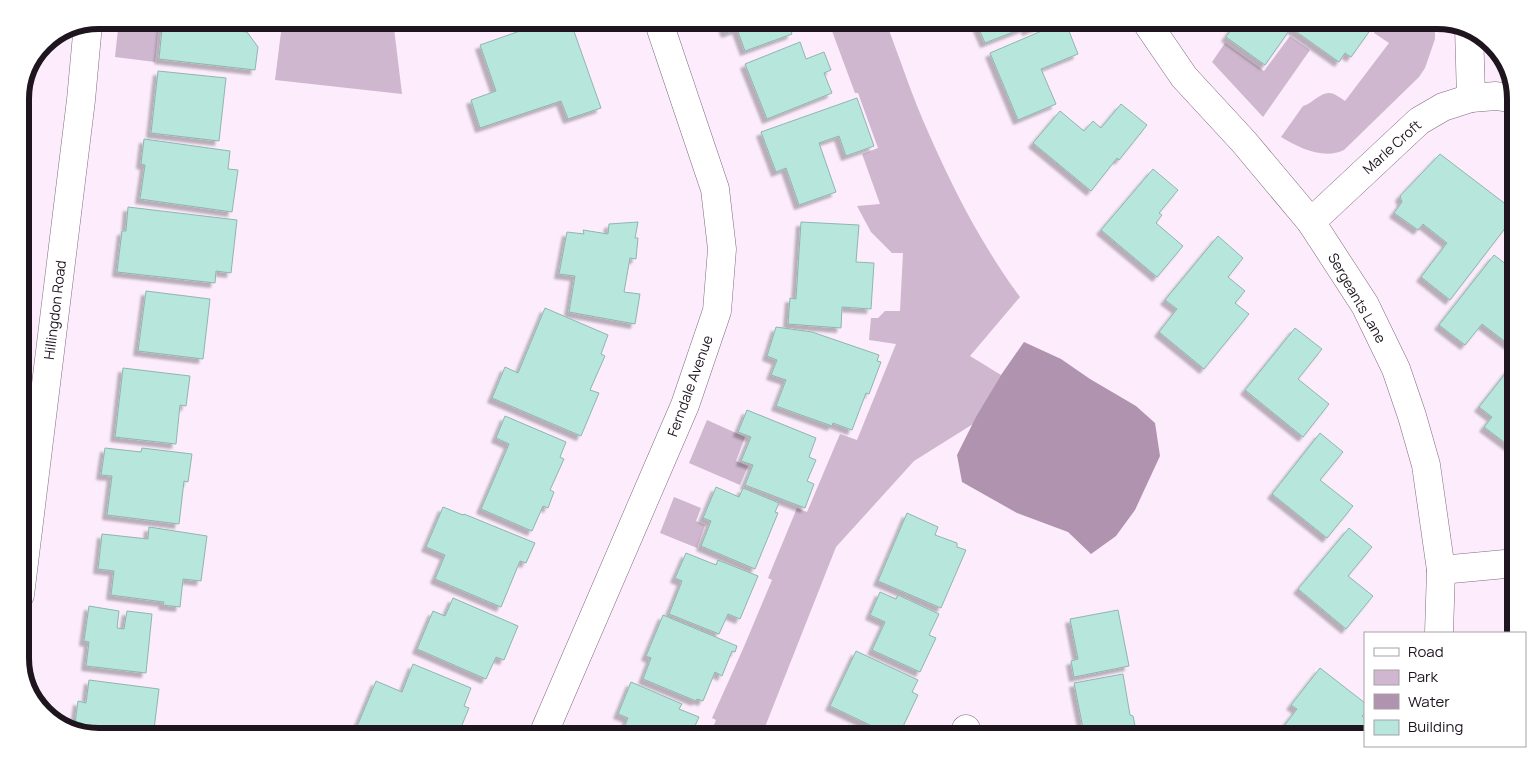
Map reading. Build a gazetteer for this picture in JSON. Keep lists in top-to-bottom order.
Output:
{
  "streets": {
    "street": [
      "Marle Croft",
      "Sergeants Lane",
      "Hillingdon Road",
      "Ferndale Avenue"
    ]
  },
  "crossings": [
    ["Marle Croft", "Sergeants Lane"]
  ],
  "legend": [
    "Road",
    "Park",
    "Water",
    "Building"
  ]
}
